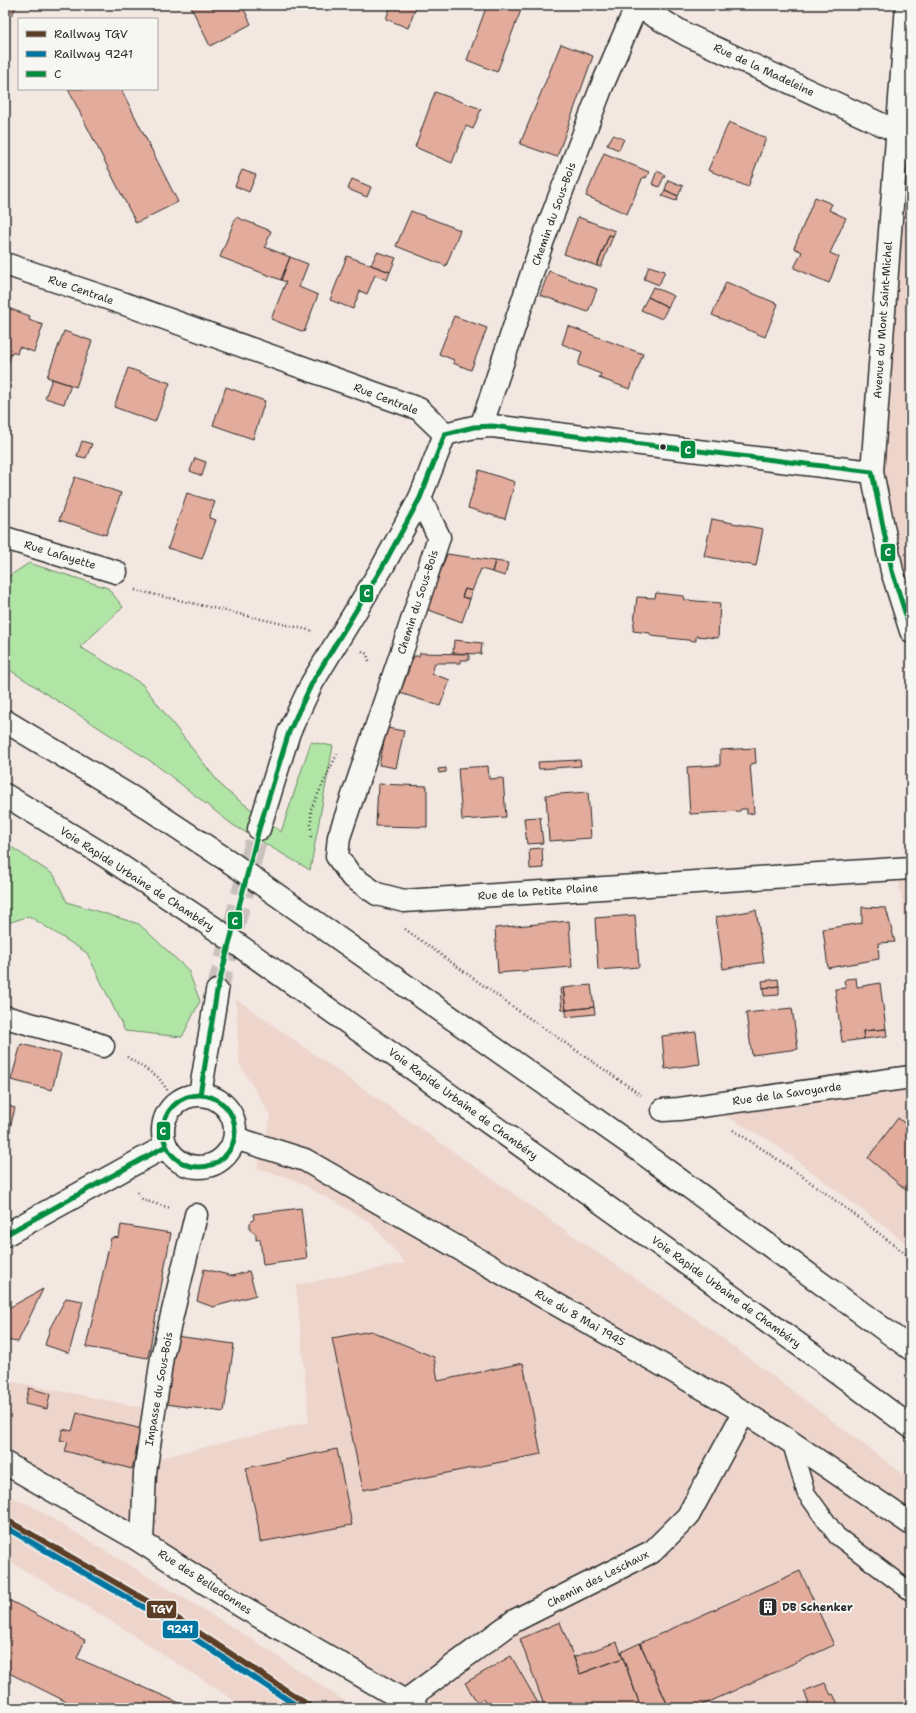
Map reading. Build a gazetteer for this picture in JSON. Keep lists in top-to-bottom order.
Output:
{
  "streets": {
    "main road": [
      "Rue de la Madeleine",
      "Chemin du Sous-Bois",
      "Rue Centrale",
      "Avenue du Mont Saint-Michel",
      "Rue Lafayette",
      "Voie Rapide Urbaine de Chambéry",
      "Rue de la Petite Plaine",
      "Rue de la Savoyarde",
      "Rue du 8 Mai 1945",
      "Impasse du Sous-Bois",
      "Chemin des Leschaux",
      "Rue des Belledonnes"
    ]
  },
  "crossings": [
    ["Rue de la Madeleine", "Chemin du Sous-Bois"],
    ["Rue de la Madeleine", "Avenue du Mont Saint-Michel"],
    ["Chemin du Sous-Bois", "Rue de la Petite Plaine"],
    ["Rue du 8 Mai 1945", "Chemin des Leschaux"],
    ["Impasse du Sous-Bois", "Rue des Belledonnes"],
    ["Chemin des Leschaux", "Rue des Belledonnes"]
  ],
  "places": {
    "building": ["DB Schenker"]
  },
  "lines": ["transit line C", "rail line TGV", "rail line 9241"],
  "legend": ["Railway TGV", "Railway 9241", "C"]
}
